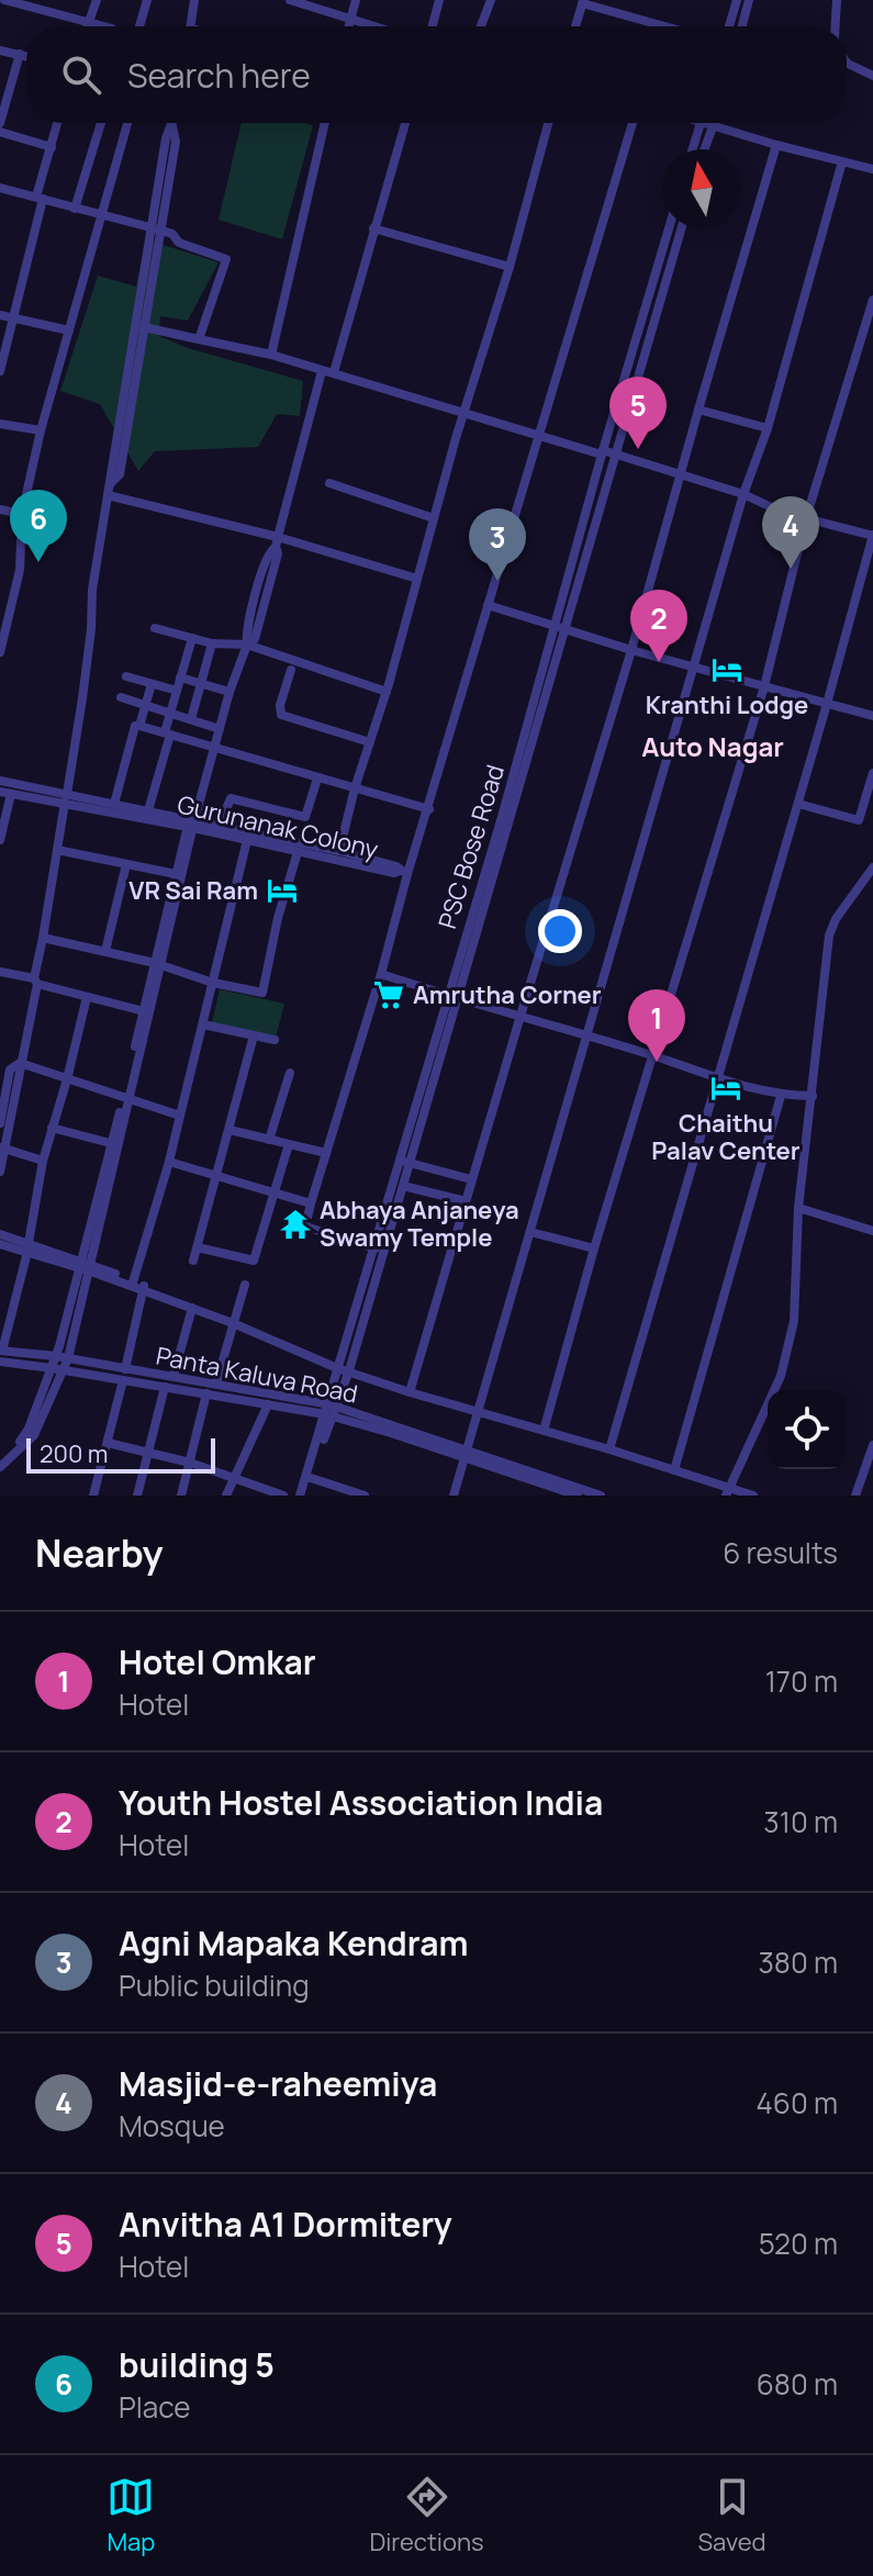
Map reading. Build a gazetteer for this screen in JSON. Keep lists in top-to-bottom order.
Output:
{
  "streets": {
    "street": ["Gurunanak Colony", "Panta Kaluva Road"]
  },
  "districts": ["Auto Nagar"],
  "places": {
    "hotel": ["Kranthi Lodge", "VR Sai Ram", "Chaithu Palav Center"],
    "supermarket": ["Amrutha Corner"],
    "temple": ["Abhaya Anjaneya Swamy Temple"]
  },
  "scale_bar": "200 m",
  "north": "top",
  "page": {
    "search": "Search here",
    "pins": [
      "5",
      "6",
      "4",
      "3",
      "2",
      "1"
    ],
    "scale": "200 m",
    "heading": ["Nearby", "6 results"],
    "list": [
      {
        "mark": "1",
        "name": "Hotel Omkar",
        "note": "Hotel",
        "value": "170 m"
      },
      {
        "mark": "2",
        "name": "Youth Hostel Association India",
        "note": "Hotel",
        "value": "310 m"
      },
      {
        "mark": "3",
        "name": "Agni Mapaka Kendram",
        "note": "Public building",
        "value": "380 m"
      },
      {
        "mark": "4",
        "name": "Masjid-e-raheemiya",
        "note": "Mosque",
        "value": "460 m"
      },
      {
        "mark": "5",
        "name": "Anvitha A1 Dormitery",
        "note": "Hotel",
        "value": "520 m"
      },
      {
        "mark": "6",
        "name": "building 5",
        "note": "Place",
        "value": "680 m"
      }
    ],
    "nav": ["Map", "Directions", "Saved"]
  }
}
